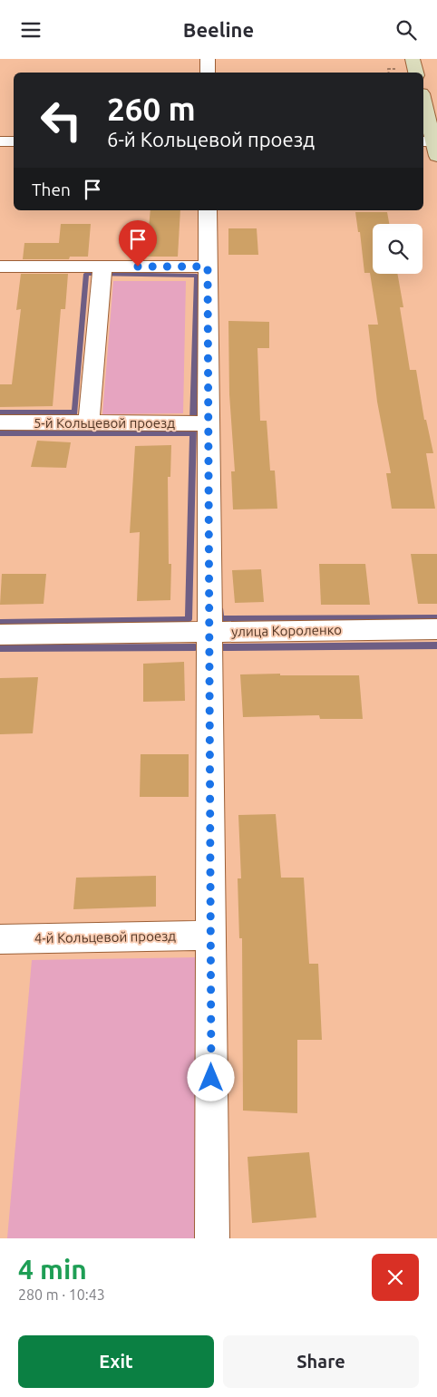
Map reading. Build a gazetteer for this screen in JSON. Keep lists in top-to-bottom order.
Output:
{
  "streets": {
    "street": ["5-й Кольцевой проезд", "улица Короленко", "4-й Кольцевой проезд"]
  },
  "page": {
    "header": "Beeline",
    "turn": ["260 m", "6-й Кольцевой проезд"],
    "then": "Then",
    "heading": ["4 min", "280 m · 10:43"],
    "buttons": ["Exit", "Share"]
  }
}
